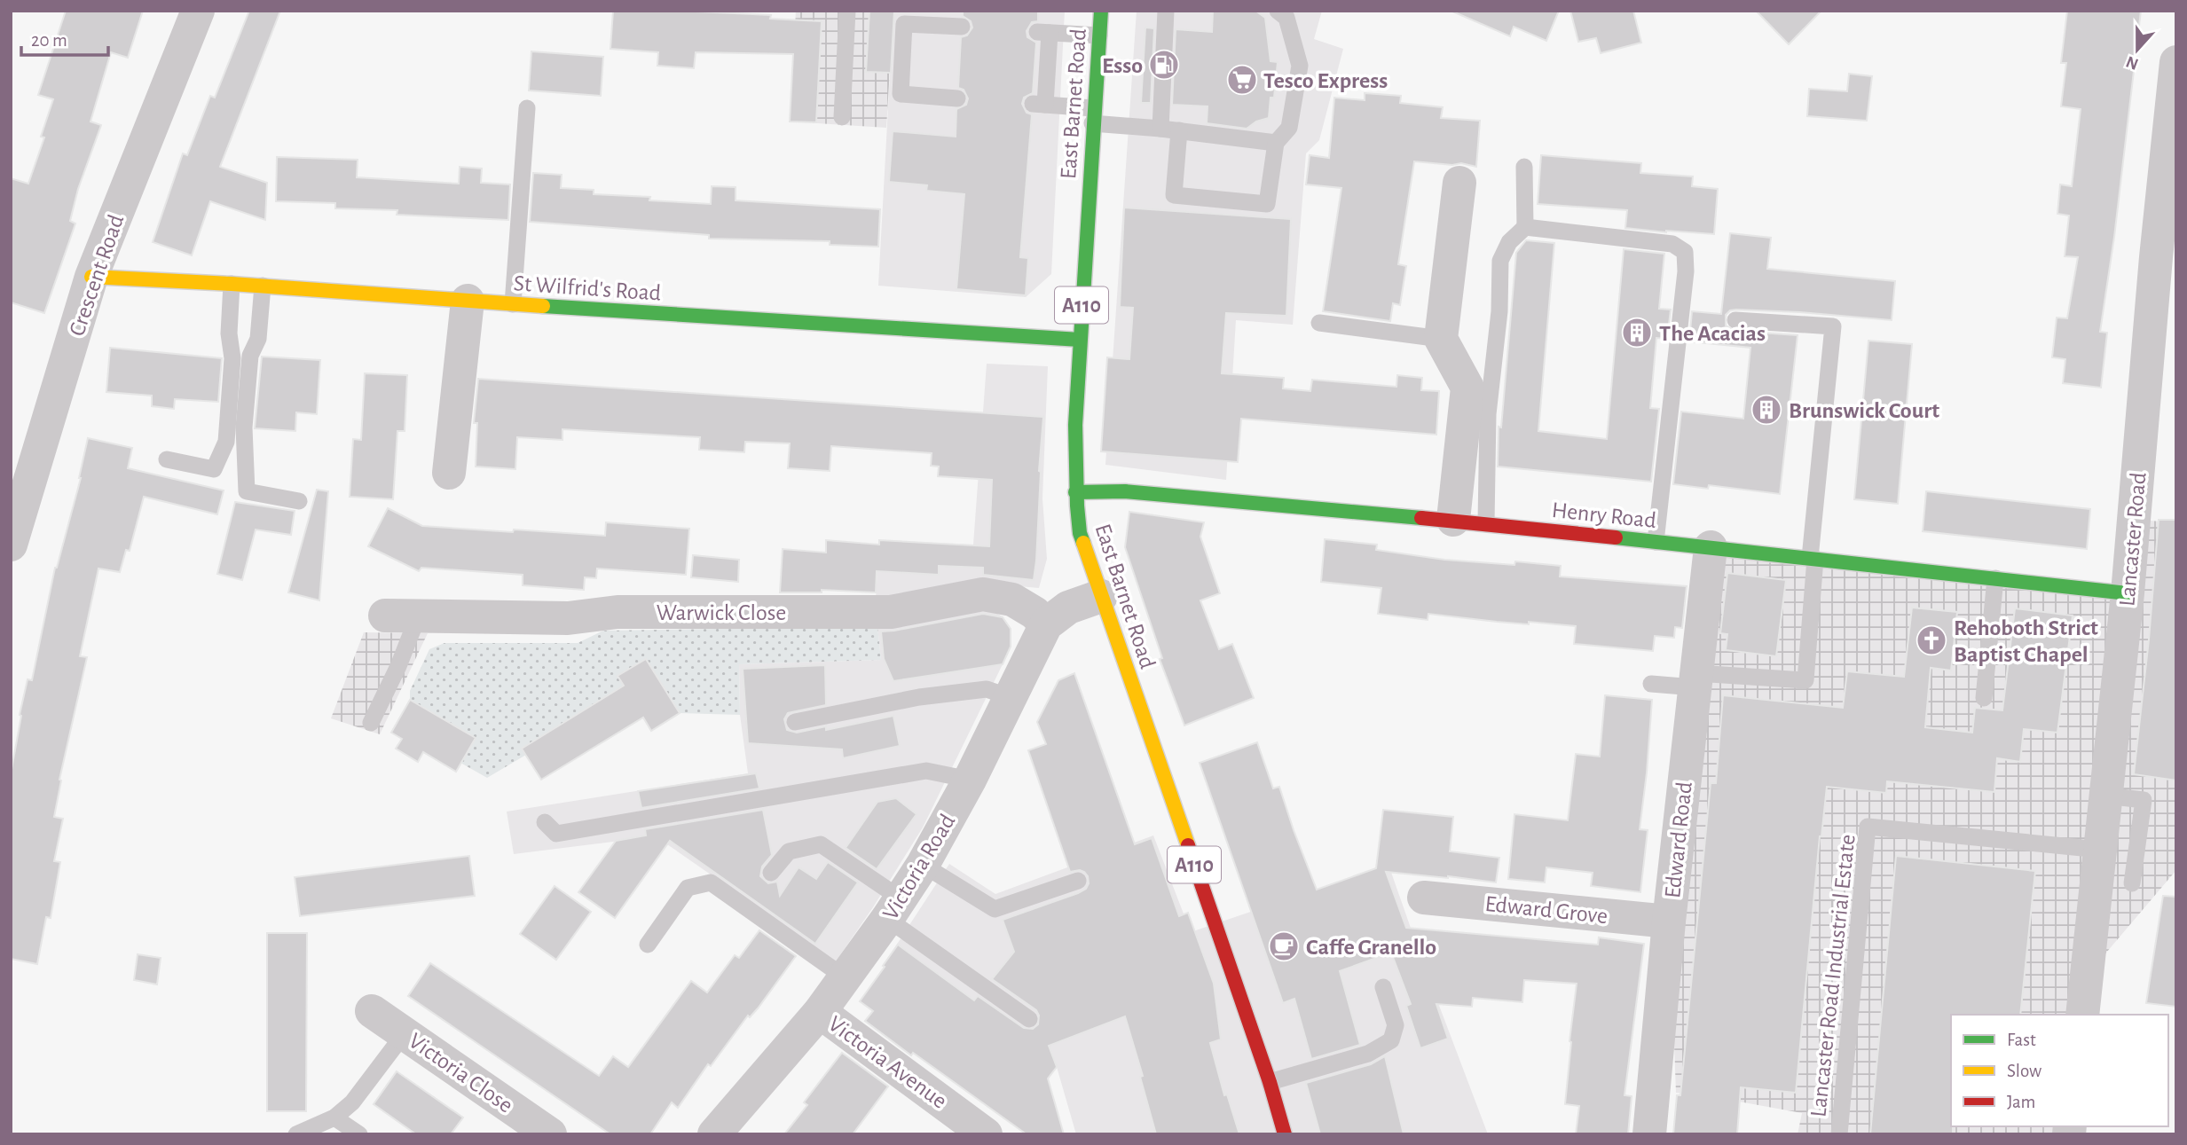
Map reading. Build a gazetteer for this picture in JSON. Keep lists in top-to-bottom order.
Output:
{
  "streets": {
    "street": [
      "East Barnet Road",
      "Crescent Road",
      "St Wilfrid's Road",
      "A110",
      "Henry Road",
      "Lancaster Road",
      "Warwick Close",
      "Edward Road",
      "Victoria Road",
      "Edward Grove",
      "Victoria Avenue",
      "Victoria Close"
    ],
    "lane": ["Lancaster Road Industrial Estate"]
  },
  "crossings": [
    ["East Barnet Road", "St Wilfrid's Road"],
    ["East Barnet Road", "Henry Road"],
    ["East Barnet Road", "Victoria Road"],
    ["Crescent Road", "St Wilfrid's Road"],
    ["Henry Road", "Lancaster Road"],
    ["Henry Road", "Edward Road"],
    ["Lancaster Road", "Lancaster Road Industrial Estate"],
    ["Warwick Close", "Victoria Road"],
    ["Edward Road", "Edward Grove"],
    ["Victoria Road", "Victoria Avenue"]
  ],
  "places": {
    "fuel station": ["Esso"],
    "supermarket": ["Tesco Express"],
    "building": ["The Acacias", "Brunswick Court"],
    "church": ["Rehoboth Strict Baptist Chapel"],
    "cafe": ["Caffe Granello"]
  },
  "legend": ["Fast", "Slow", "Jam"],
  "scale_bar": "20 m",
  "north": "bottom"
}
